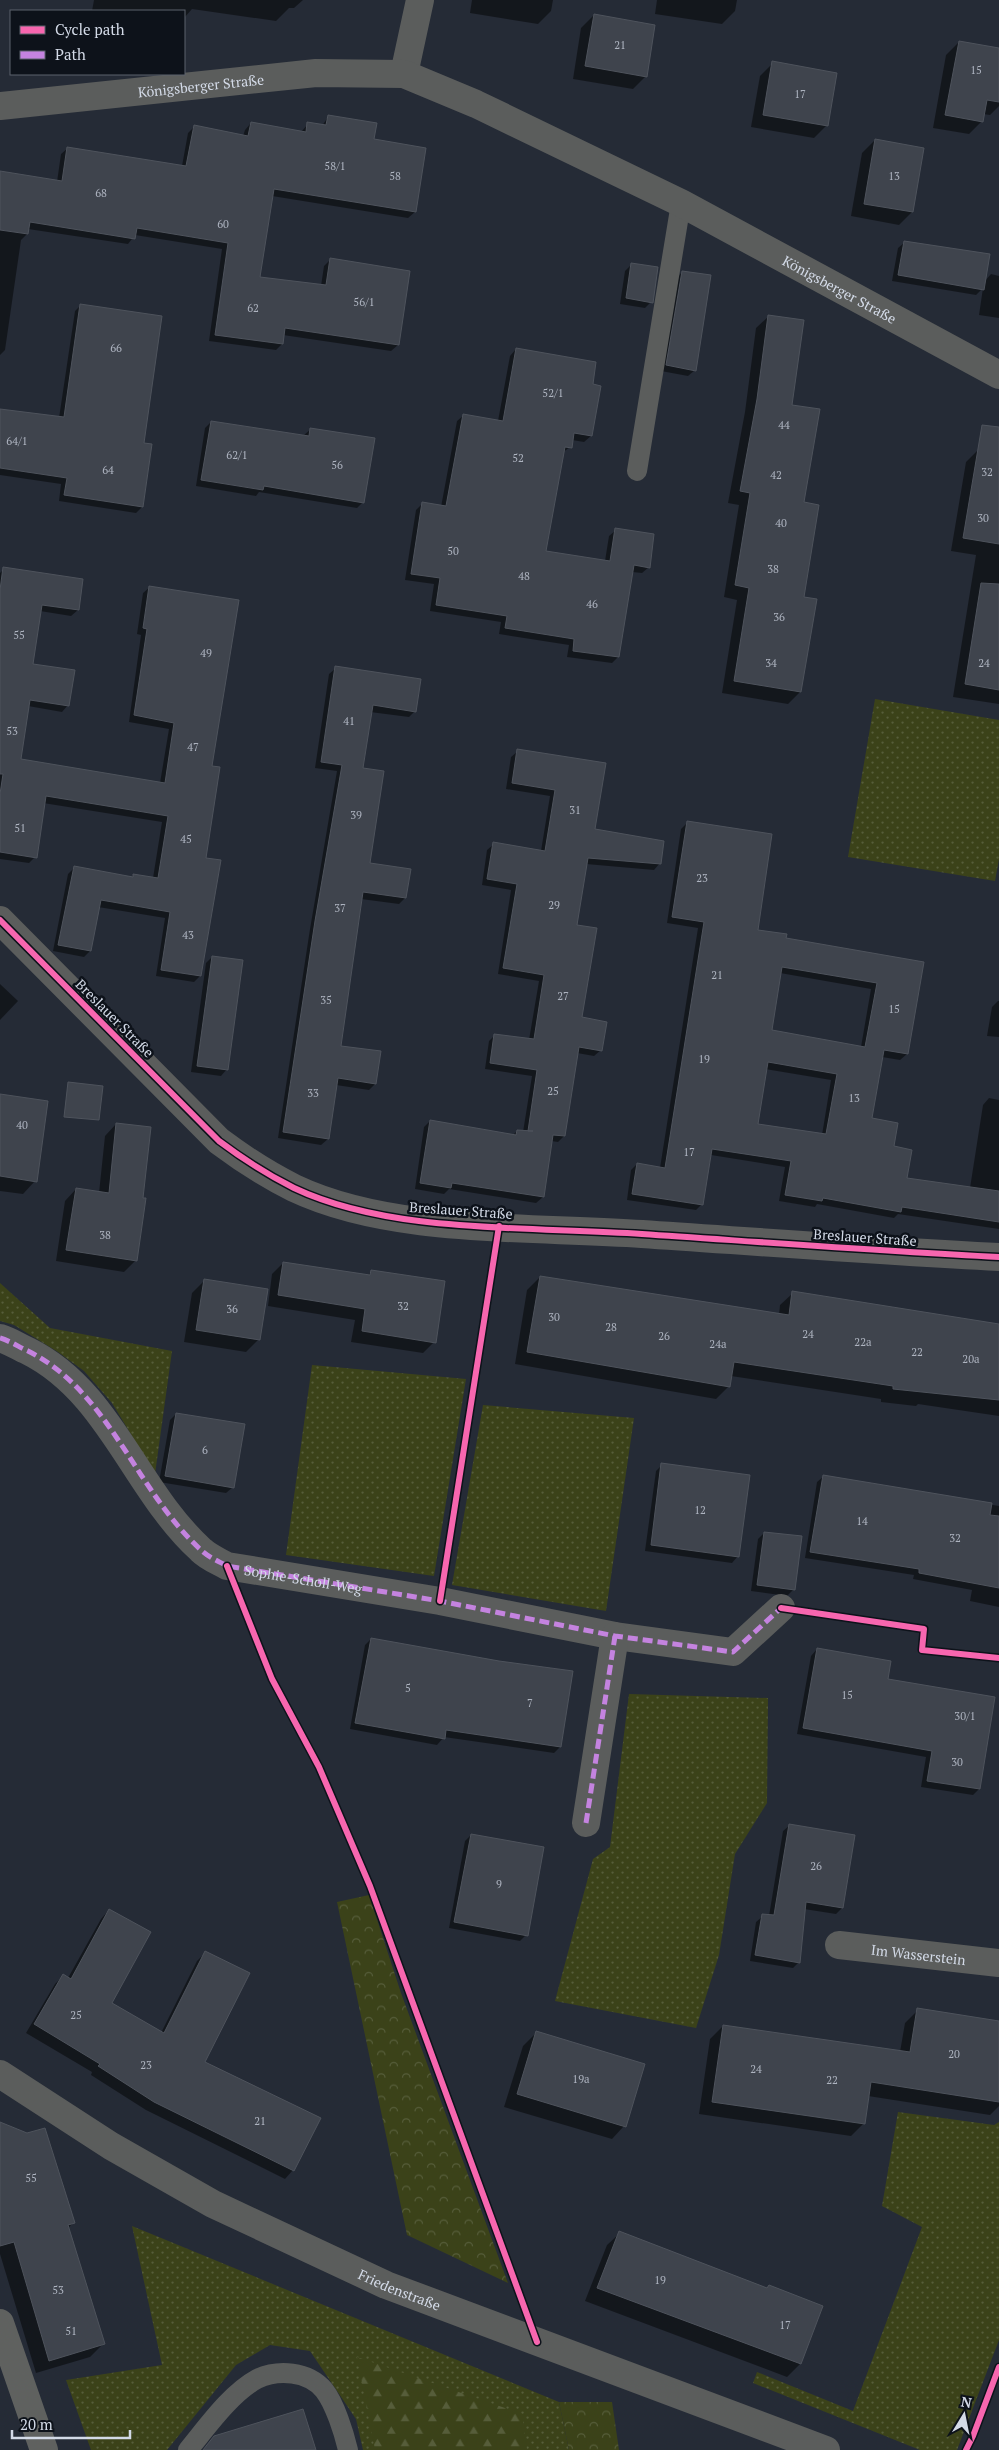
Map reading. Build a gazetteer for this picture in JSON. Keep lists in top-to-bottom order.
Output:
{
  "streets": {
    "street": [
      "Königsberger Straße",
      "Breslauer Straße",
      "Sophie-Scholl-Weg",
      "Im Wasserstein",
      "Friedenstraße"
    ]
  },
  "house_numbers": [
    "21",
    "15",
    "17",
    "58/1",
    "58",
    "13",
    "68",
    "60",
    "56/1",
    "62",
    "66",
    "52/1",
    "44",
    "64/1",
    "62/1",
    "52",
    "56",
    "64",
    "32",
    "42",
    "30",
    "40",
    "50",
    "38",
    "48",
    "46",
    "36",
    "55",
    "49",
    "34",
    "24",
    "41",
    "53",
    "47",
    "31",
    "39",
    "51",
    "45",
    "23",
    "29",
    "37",
    "43",
    "21",
    "27",
    "35",
    "15",
    "19",
    "25",
    "33",
    "13",
    "40",
    "17",
    "38",
    "32",
    "36",
    "30",
    "28",
    "24",
    "26",
    "22a",
    "24a",
    "22",
    "20a",
    "6",
    "12",
    "14",
    "32",
    "5",
    "15",
    "7",
    "30/1",
    "30",
    "26",
    "9",
    "25",
    "20",
    "23",
    "24",
    "19a",
    "22",
    "21",
    "55",
    "19",
    "53",
    "17",
    "51"
  ],
  "legend": ["Cycle path", "Path"],
  "scale_bar": "20 m",
  "north": "top"
}
